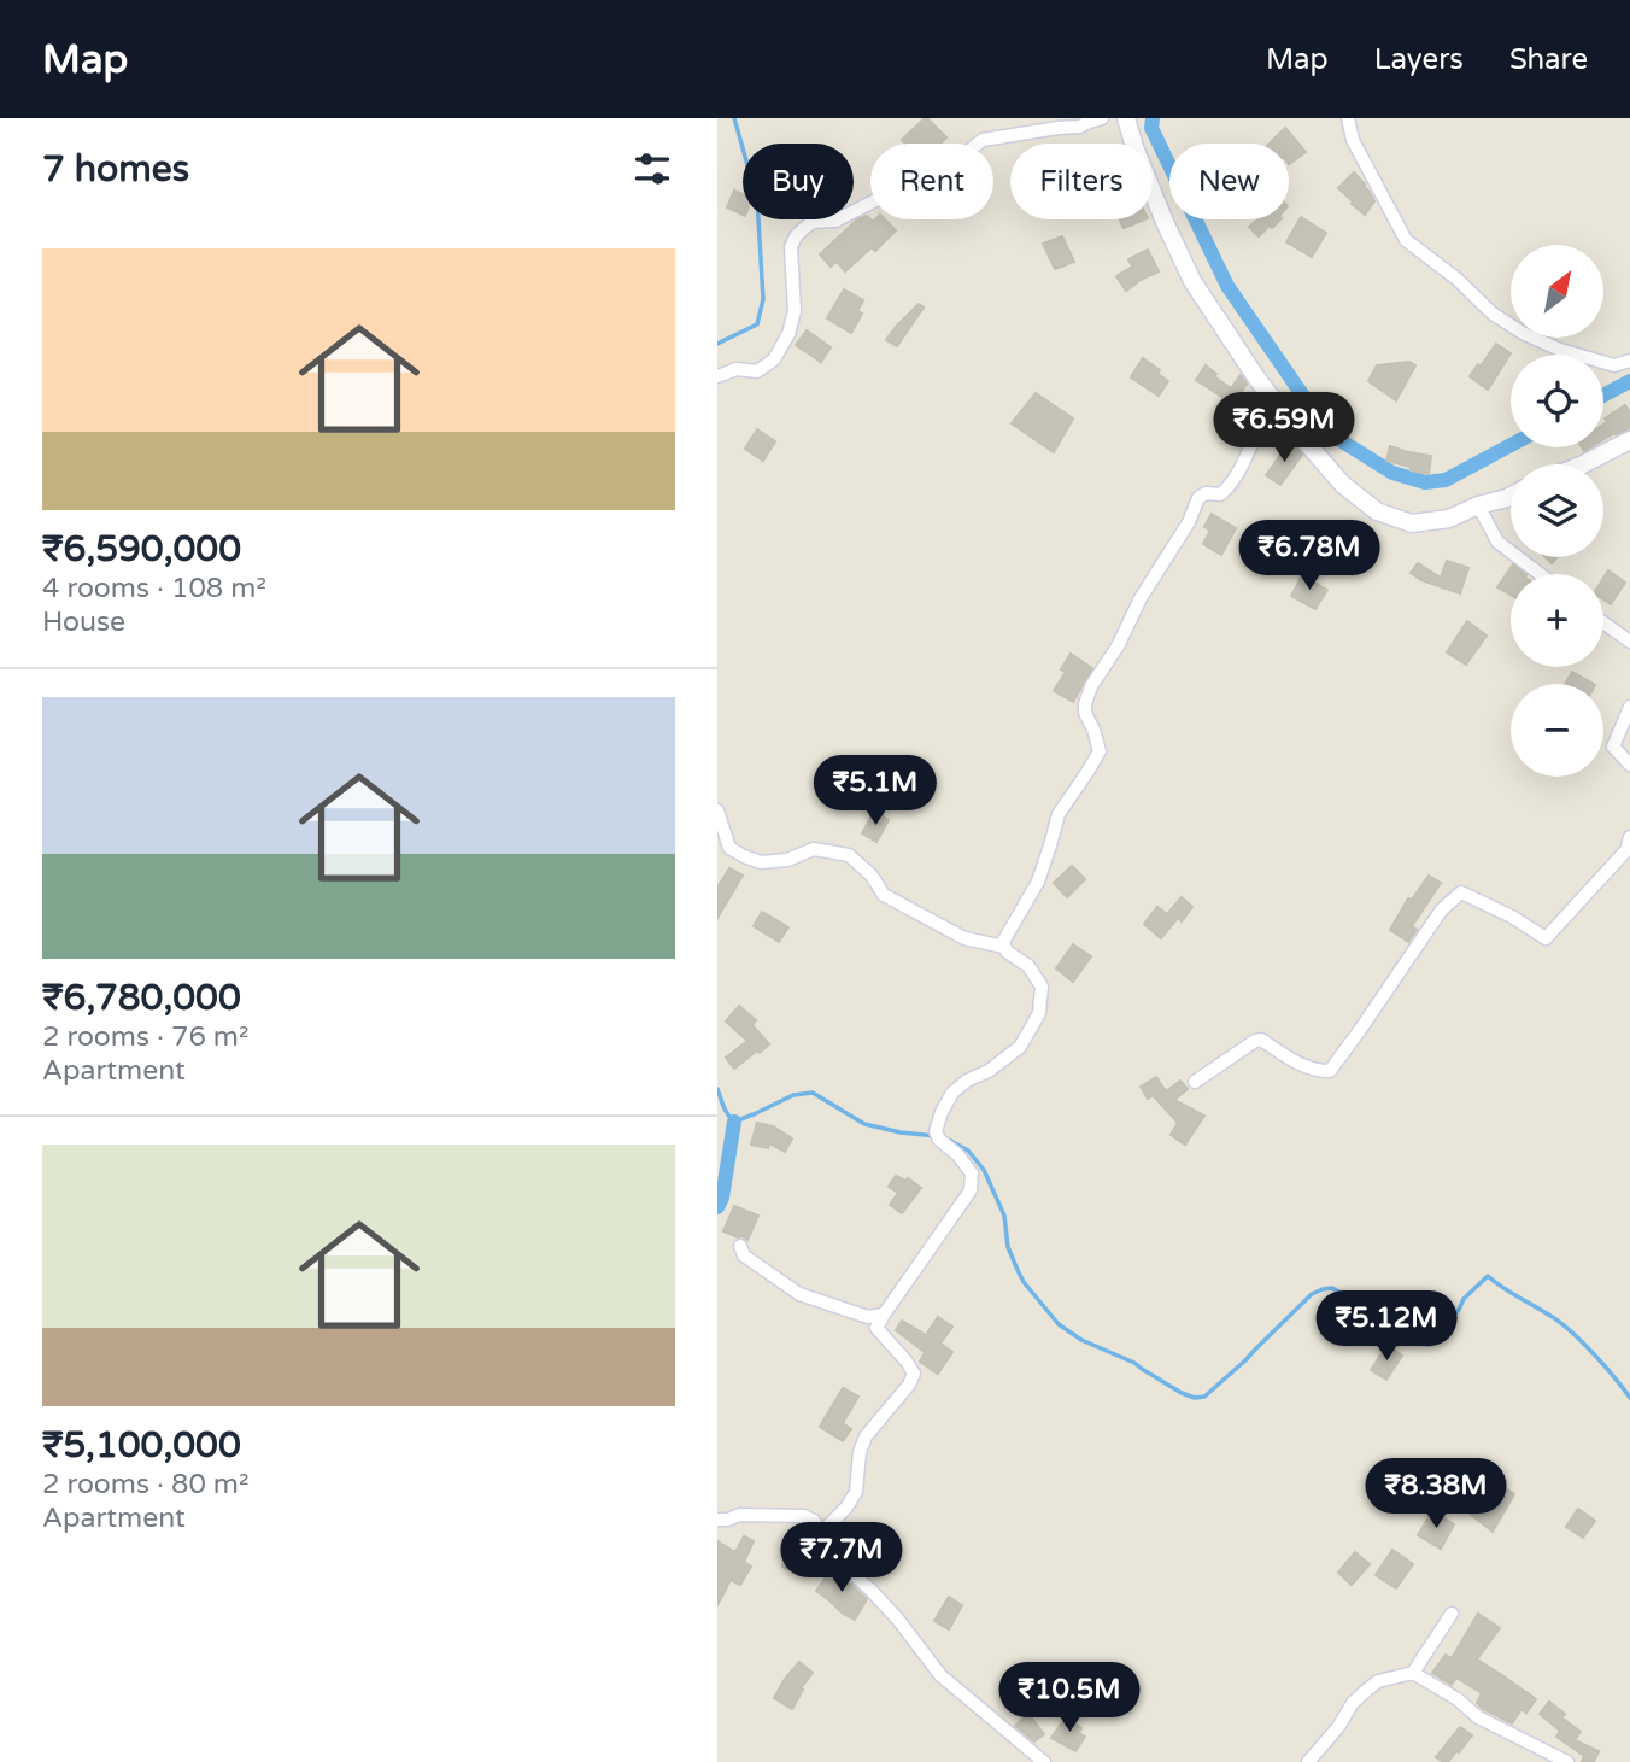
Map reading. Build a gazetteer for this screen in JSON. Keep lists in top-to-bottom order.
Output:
{
  "north": "top right",
  "page": {
    "header": "Map",
    "nav": ["Map", "Layers", "Share"],
    "heading": "7 homes",
    "chip": [
      "Buy",
      "Rent",
      "Filters",
      "New"
    ],
    "list": [
      {
        "name": "₹6,590,000",
        "note": "4 rooms · 108 m² · House"
      },
      {
        "name": "₹6,780,000",
        "note": "2 rooms · 76 m² · Apartment"
      },
      {
        "name": "₹5,100,000",
        "note": "2 rooms · 80 m² · Apartment"
      }
    ],
    "map_buttons": ["+", "−"],
    "price": [
      "₹6.59M",
      "₹6.78M",
      "₹5.1M",
      "₹5.12M",
      "₹8.38M",
      "₹7.7M",
      "₹10.5M"
    ]
  }
}
